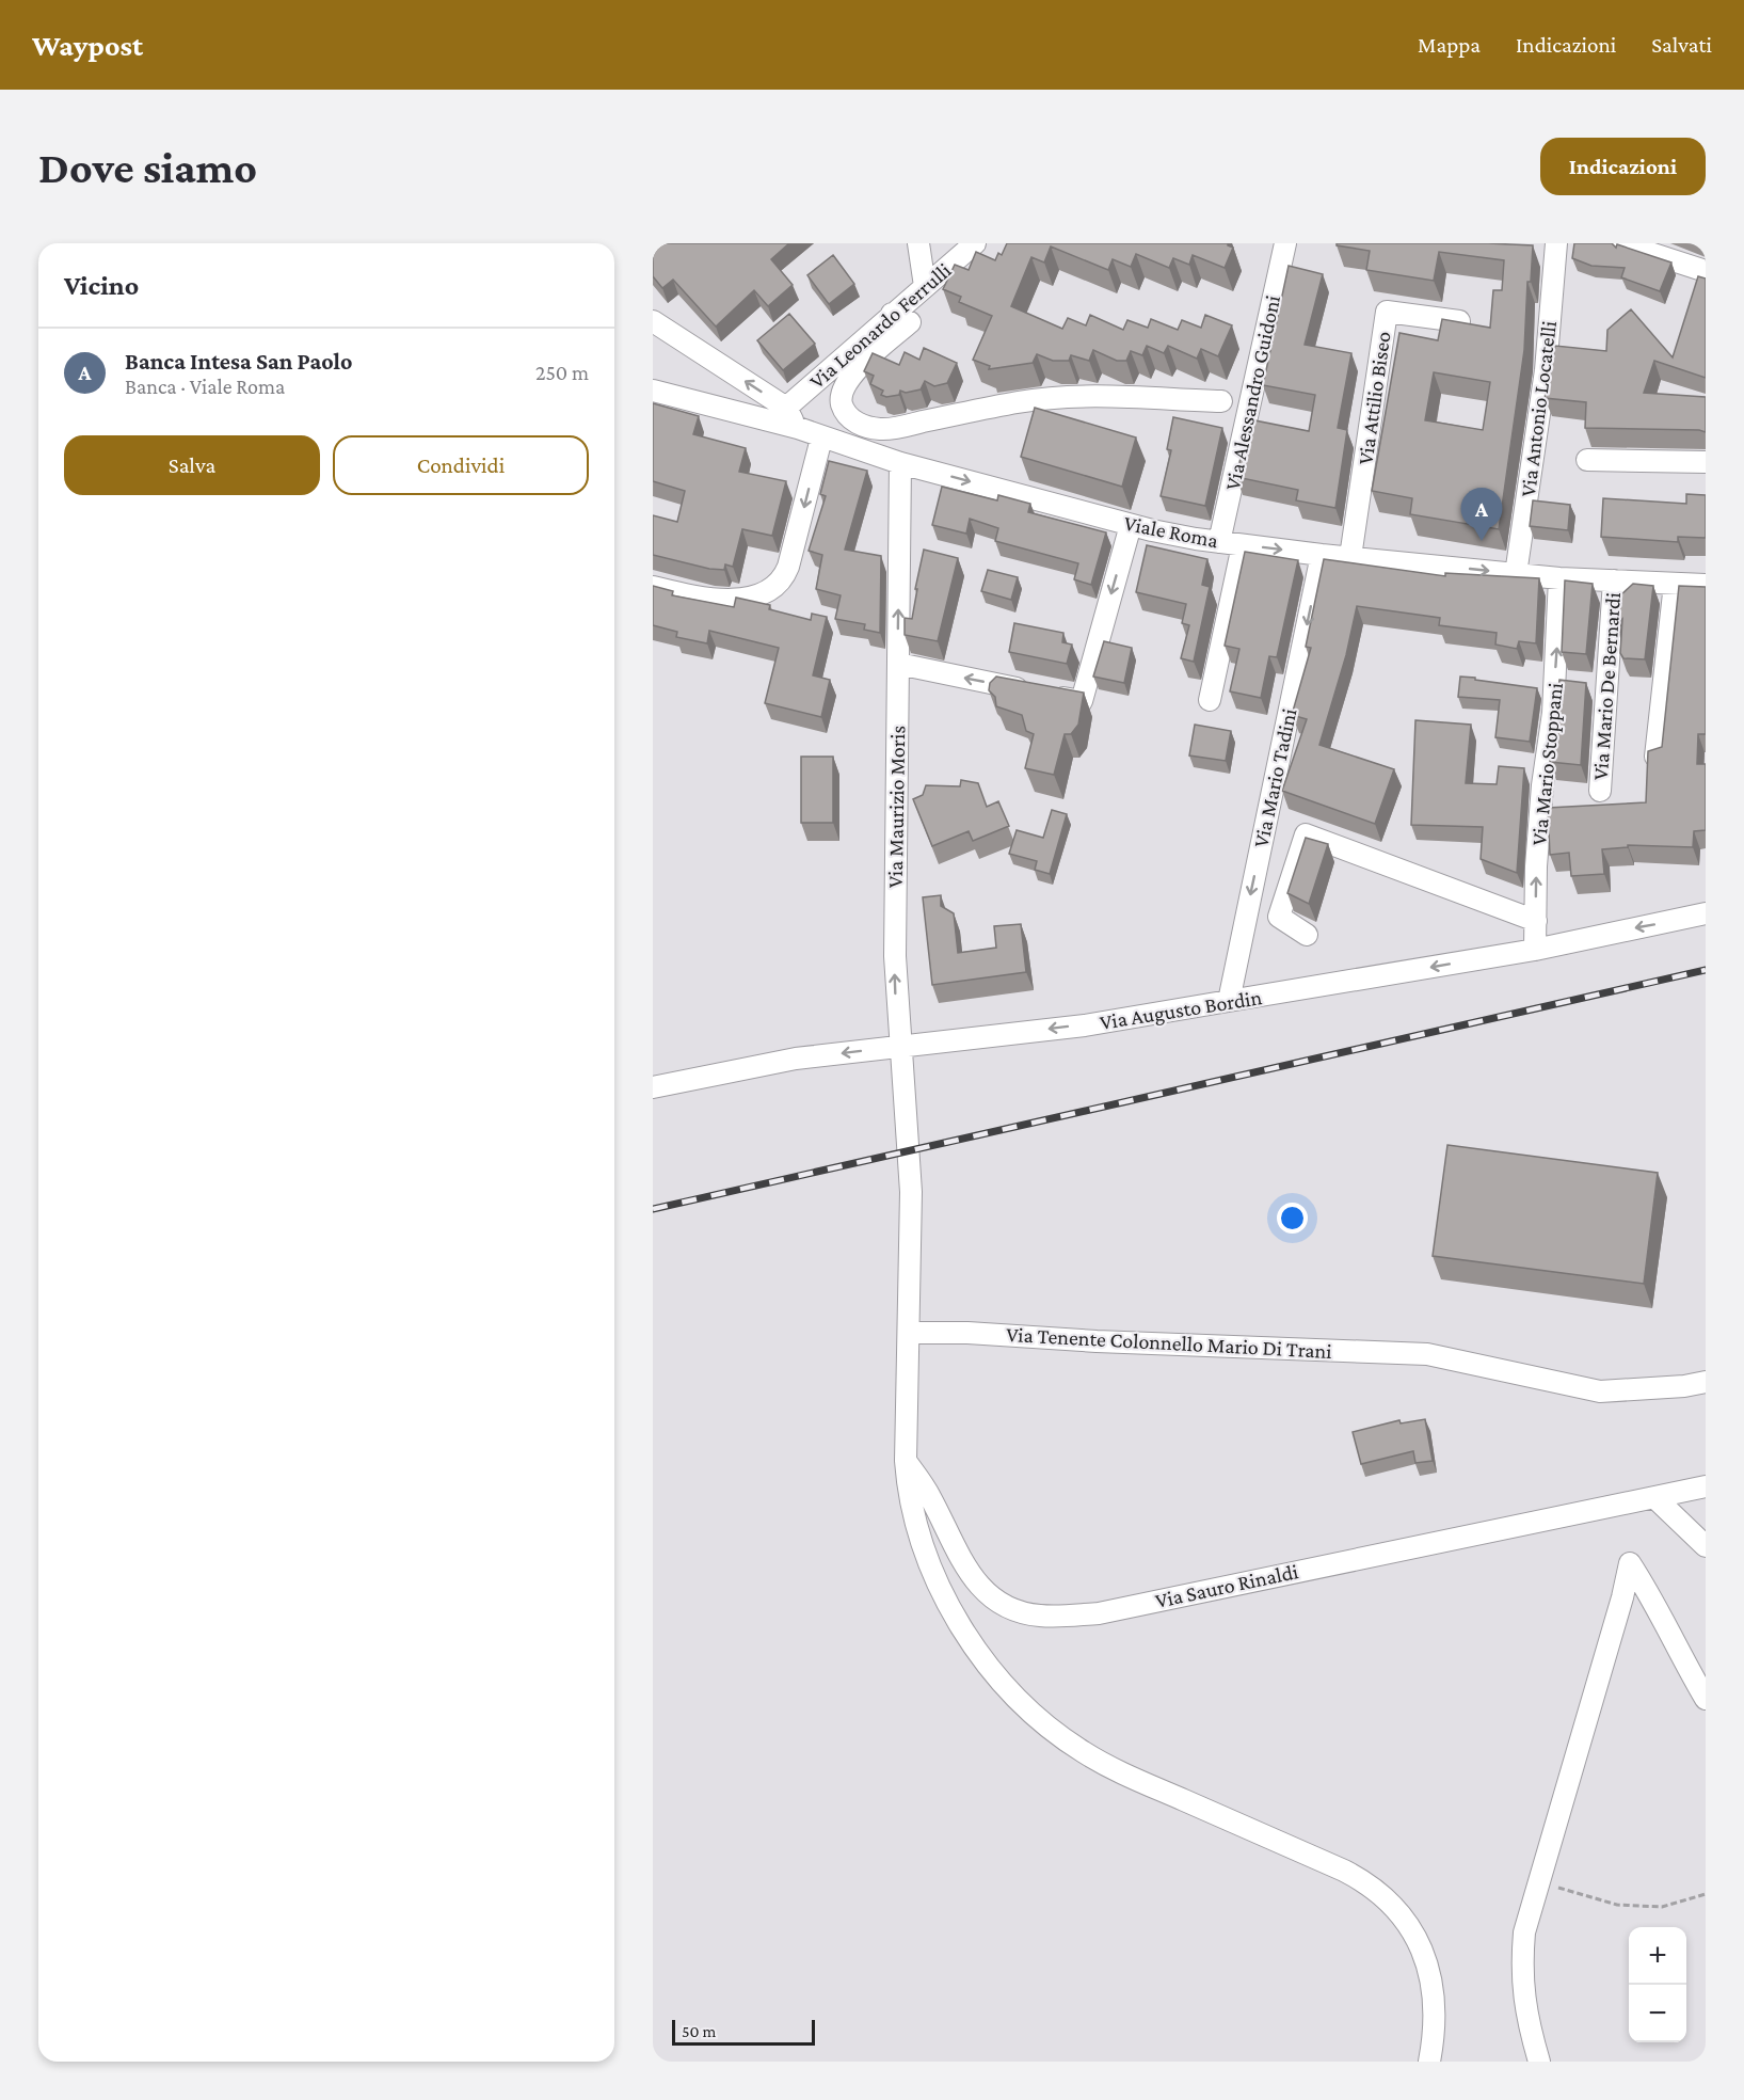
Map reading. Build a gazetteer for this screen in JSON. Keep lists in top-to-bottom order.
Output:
{
  "streets": {
    "street": [
      "Via Leonardo Ferrulli",
      "Via Alessandro Guidoni",
      "Via Attilio Biseo",
      "Via Antonio Locatelli",
      "Viale Roma",
      "Via Mario De Bernardi",
      "Via Mario Stoppani",
      "Via Mario Tadini",
      "Via Maurizio Moris",
      "Via Augusto Bordin",
      "Via Tenente Colonnello Mario Di Trani",
      "Via Sauro Rinaldi"
    ]
  },
  "crossings": [
    ["Via Alessandro Guidoni", "Viale Roma"],
    ["Via Attilio Biseo", "Viale Roma"],
    ["Via Antonio Locatelli", "Viale Roma"],
    ["Viale Roma", "Via Mario De Bernardi"],
    ["Viale Roma", "Via Mario Stoppani"],
    ["Viale Roma", "Via Mario Tadini"],
    ["Viale Roma", "Via Maurizio Moris"],
    ["Via Mario Stoppani", "Via Augusto Bordin"],
    ["Via Mario Tadini", "Via Augusto Bordin"],
    ["Via Maurizio Moris", "Via Augusto Bordin"],
    ["Via Maurizio Moris", "Via Tenente Colonnello Mario Di Trani"]
  ],
  "one_way": ["Viale Roma", "Via Maurizio Moris", "Via Augusto Bordin"],
  "scale_bar": "50 m",
  "page": {
    "header": "Waypost",
    "nav": ["Mappa", "Indicazioni", "Salvati"],
    "buttons": [
      "Indicazioni",
      ["Salva", "Condividi"]
    ],
    "title": "Dove siamo",
    "heading": "Vicino",
    "list": [
      {
        "mark": "A",
        "name": "Banca Intesa San Paolo",
        "note": "Banca · Viale Roma",
        "value": "250 m"
      }
    ],
    "pins": "A",
    "map_buttons": ["+", "−"],
    "scale": "50 m"
  }
}
